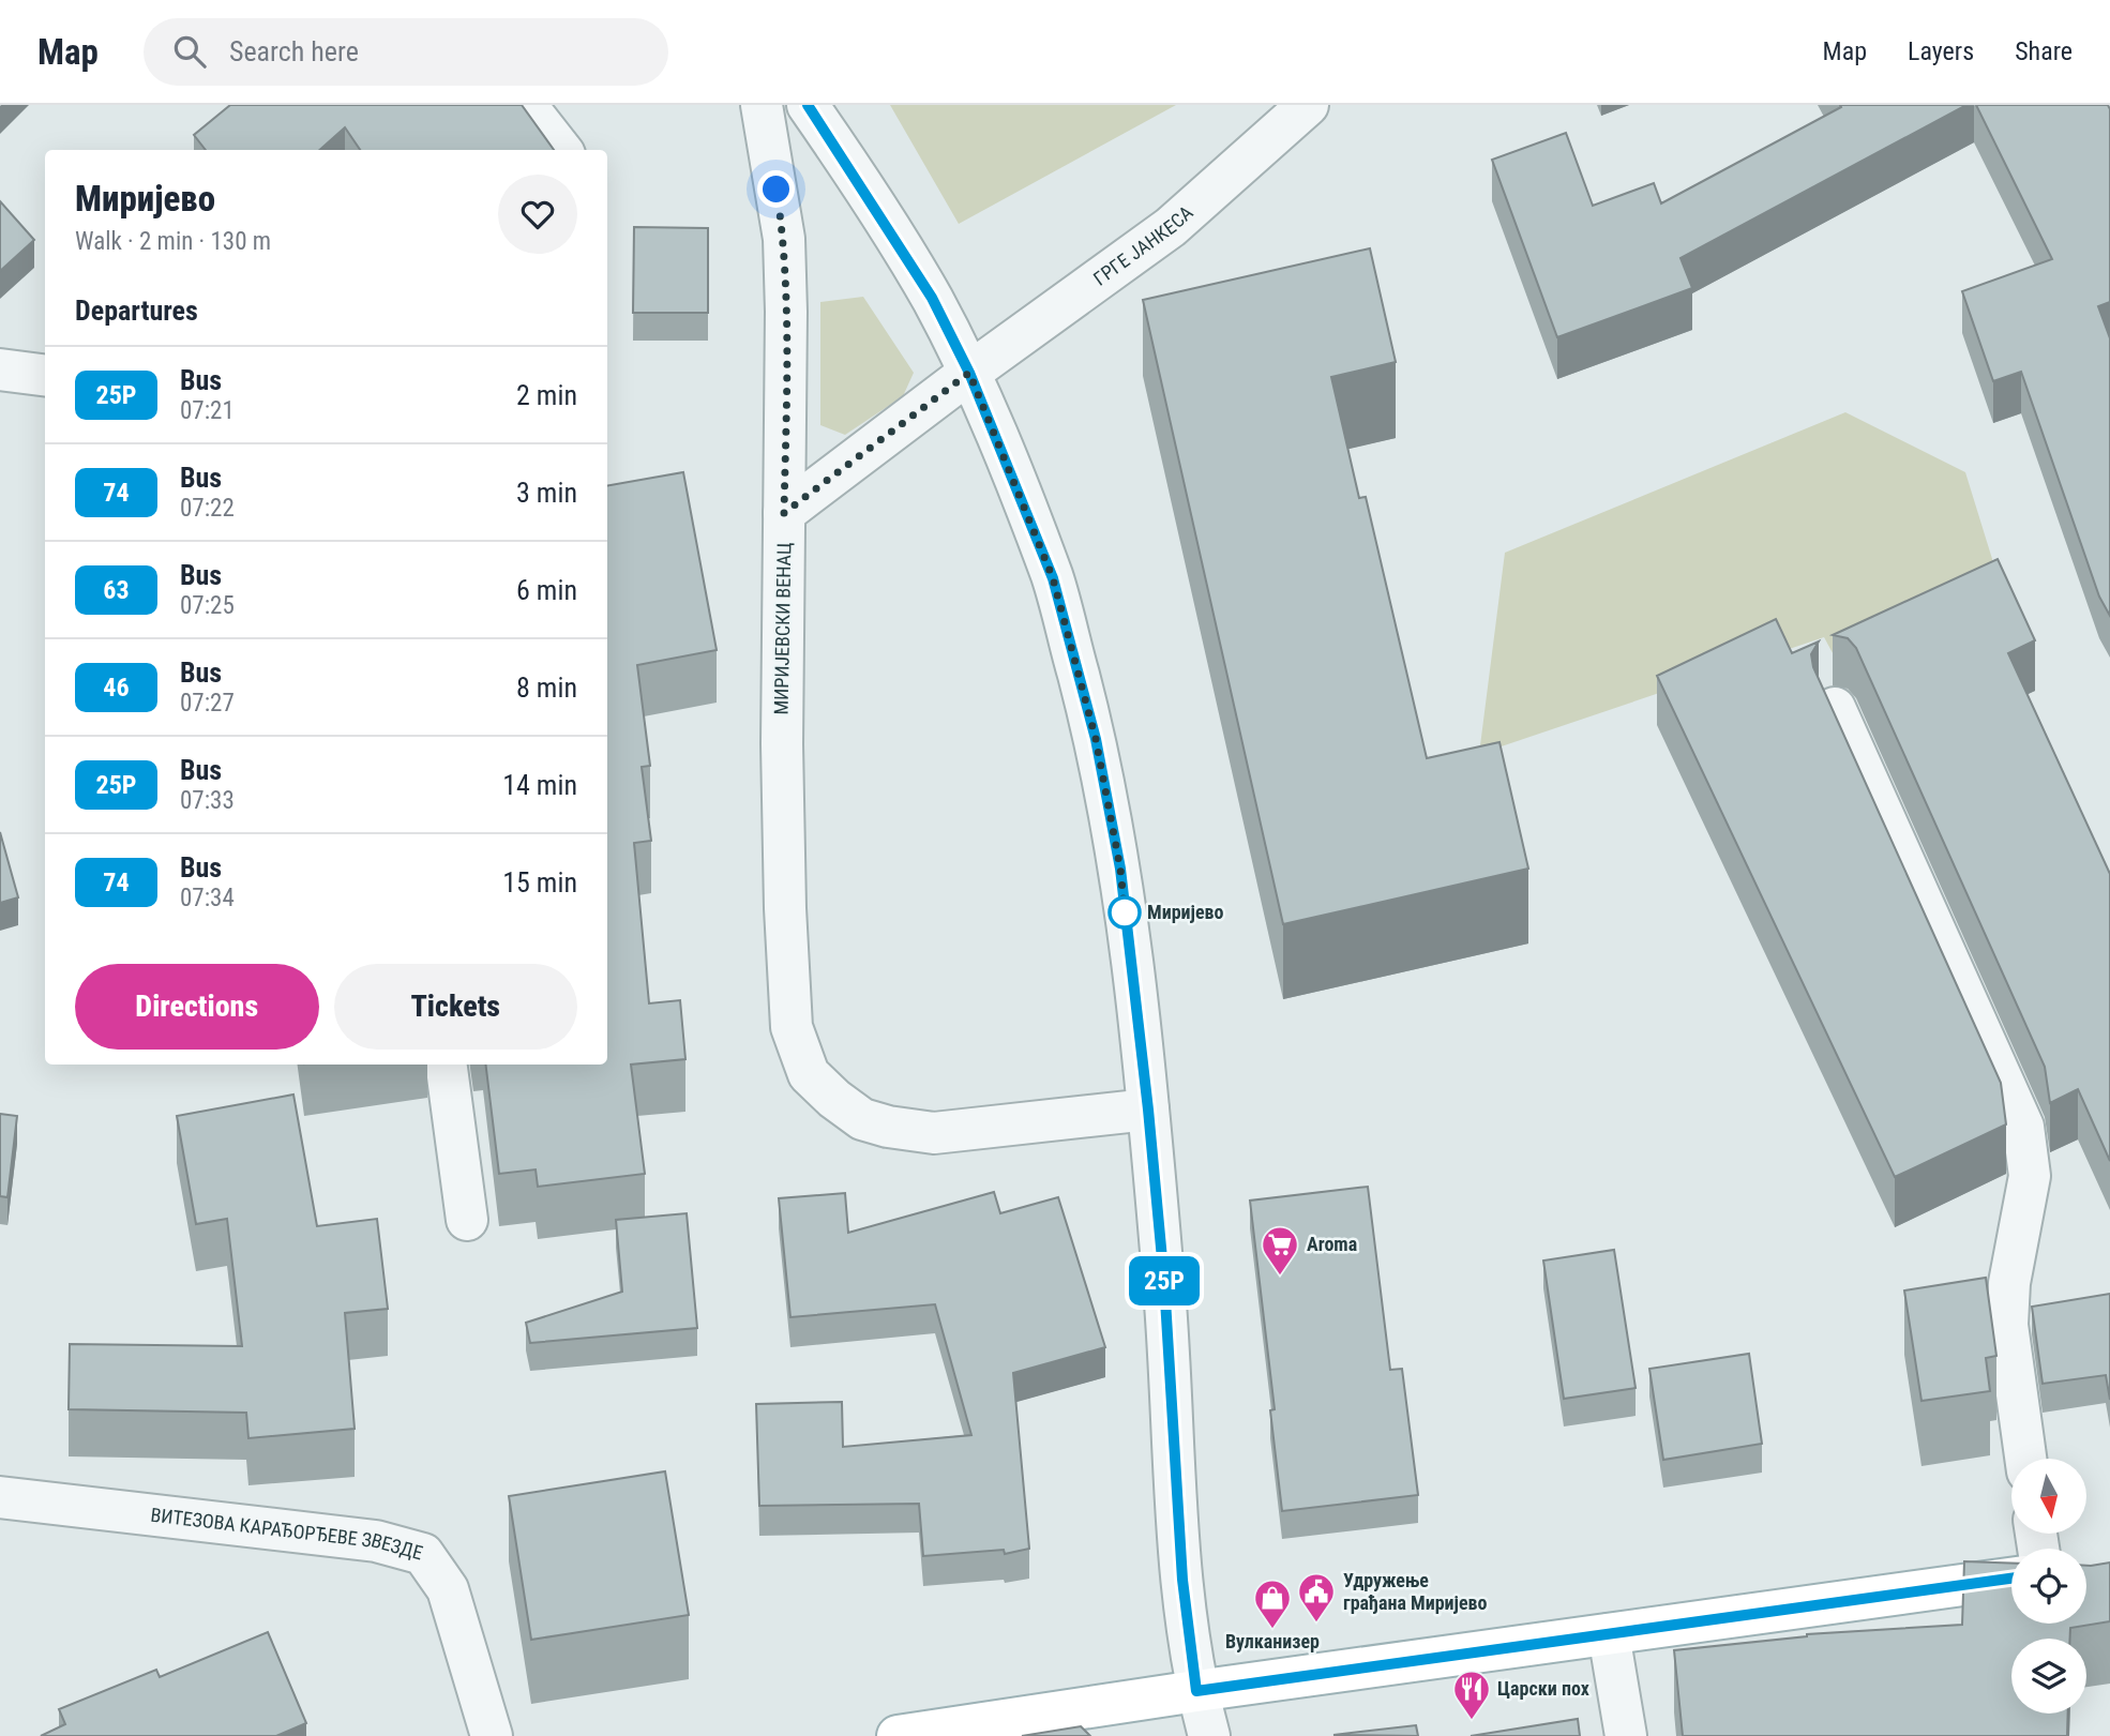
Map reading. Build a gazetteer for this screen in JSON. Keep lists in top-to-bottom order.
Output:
{
  "streets": {
    "street": ["ГРГЕ ЈАНКЕСА", "МИРИЈЕВСКИ ВЕНАЦ", "ВИТЕЗОВА КАРАЂОРЂЕВЕ ЗВЕЗДЕ"]
  },
  "places": {
    "other": ["Миријево"],
    "supermarket": ["Aroma"],
    "public building": ["Удружење грађана Миријево"],
    "shop": ["Вулканизер"],
    "restaurant": ["Царски пох"]
  },
  "lines": ["bus line 25P"],
  "north": "bottom",
  "page": {
    "header": "Map",
    "search": "Search here",
    "nav": ["Map", "Layers", "Share"],
    "on_map": "25P",
    "heading": [
      ["Миријево", "Walk · 2 min · 130 m"],
      "Departures"
    ],
    "list": [
      {
        "mark": "25P",
        "name": "Bus",
        "note": "07:21",
        "value": "2 min"
      },
      {
        "mark": "74",
        "name": "Bus",
        "note": "07:22",
        "value": "3 min"
      },
      {
        "mark": "63",
        "name": "Bus",
        "note": "07:25",
        "value": "6 min"
      },
      {
        "mark": "46",
        "name": "Bus",
        "note": "07:27",
        "value": "8 min"
      },
      {
        "mark": "25P",
        "name": "Bus",
        "note": "07:33",
        "value": "14 min"
      },
      {
        "mark": "74",
        "name": "Bus",
        "note": "07:34",
        "value": "15 min"
      }
    ],
    "buttons": ["Directions", "Tickets"]
  }
}
